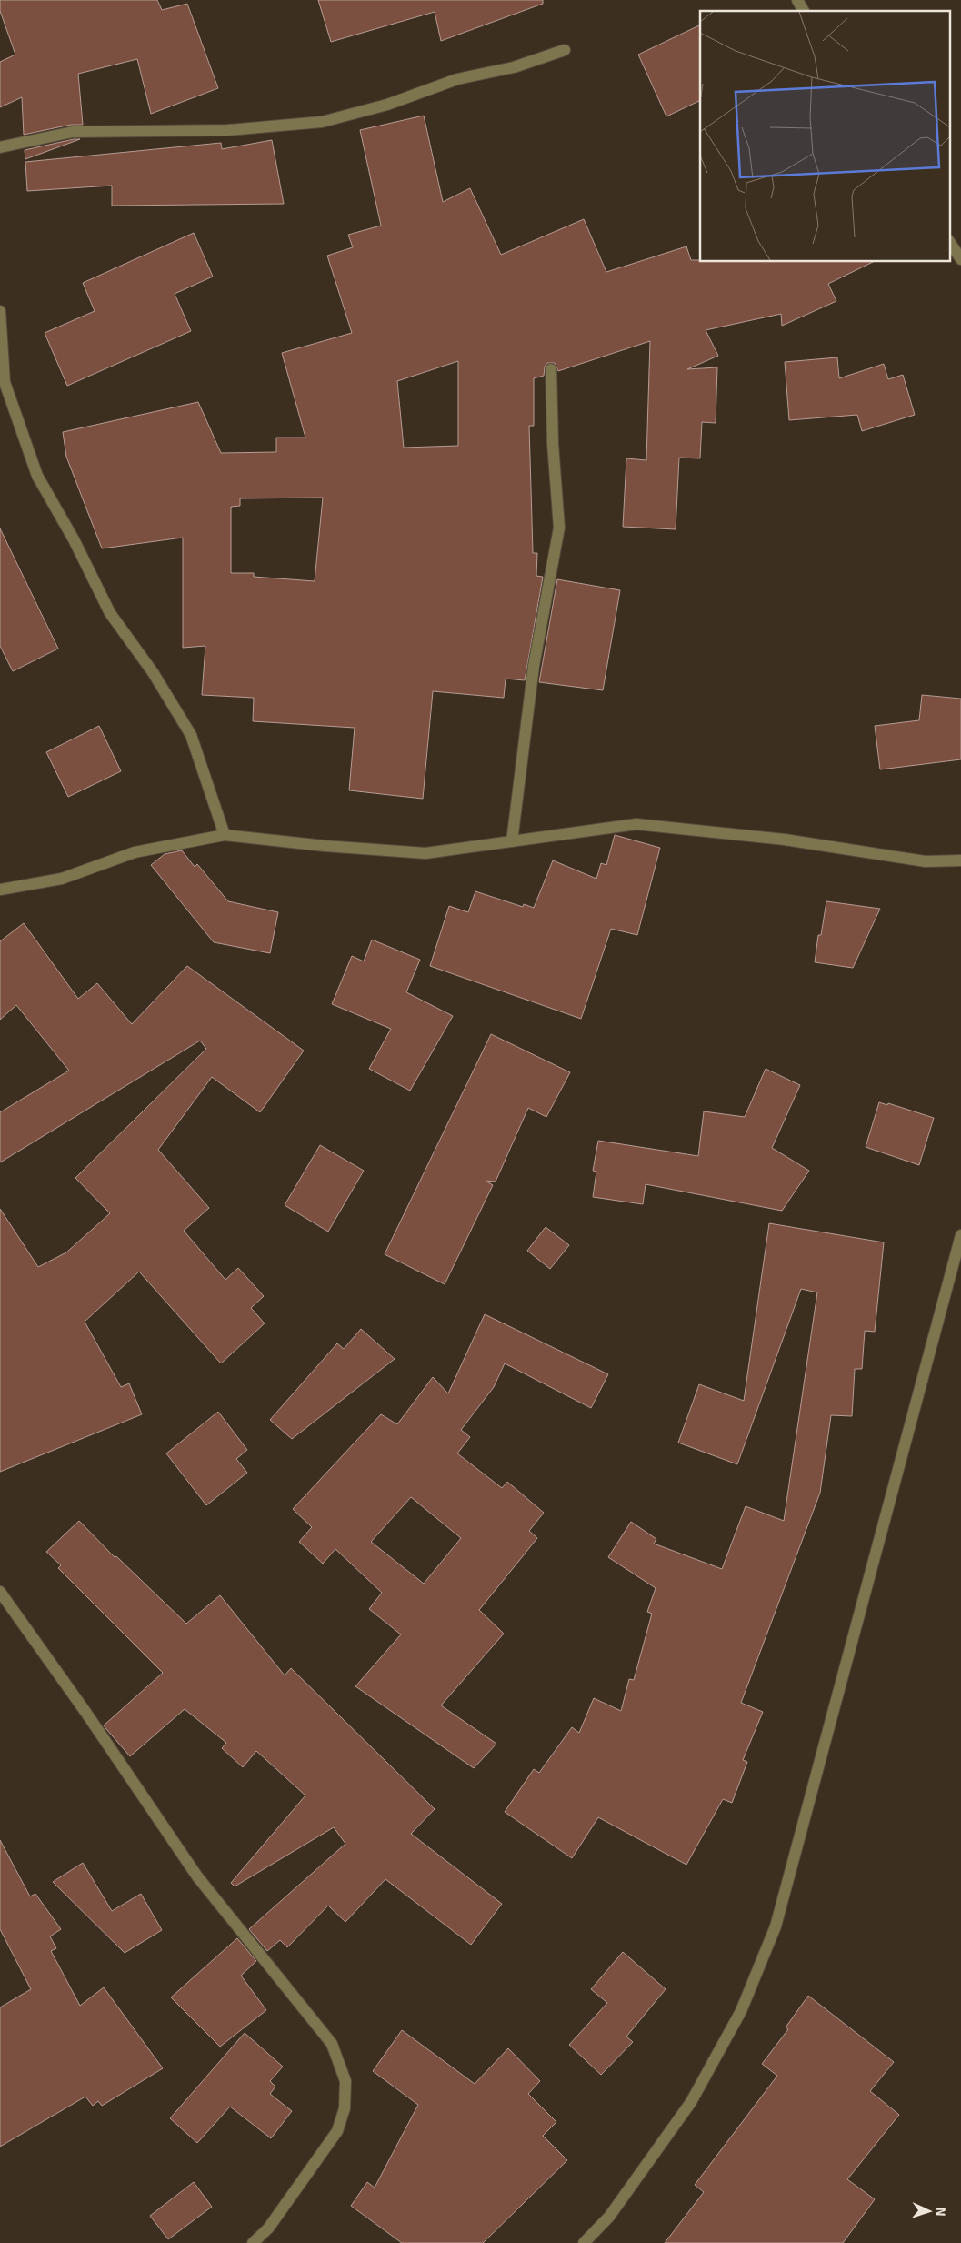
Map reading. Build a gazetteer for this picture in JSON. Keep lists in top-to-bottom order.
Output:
{
  "north": "right"
}
